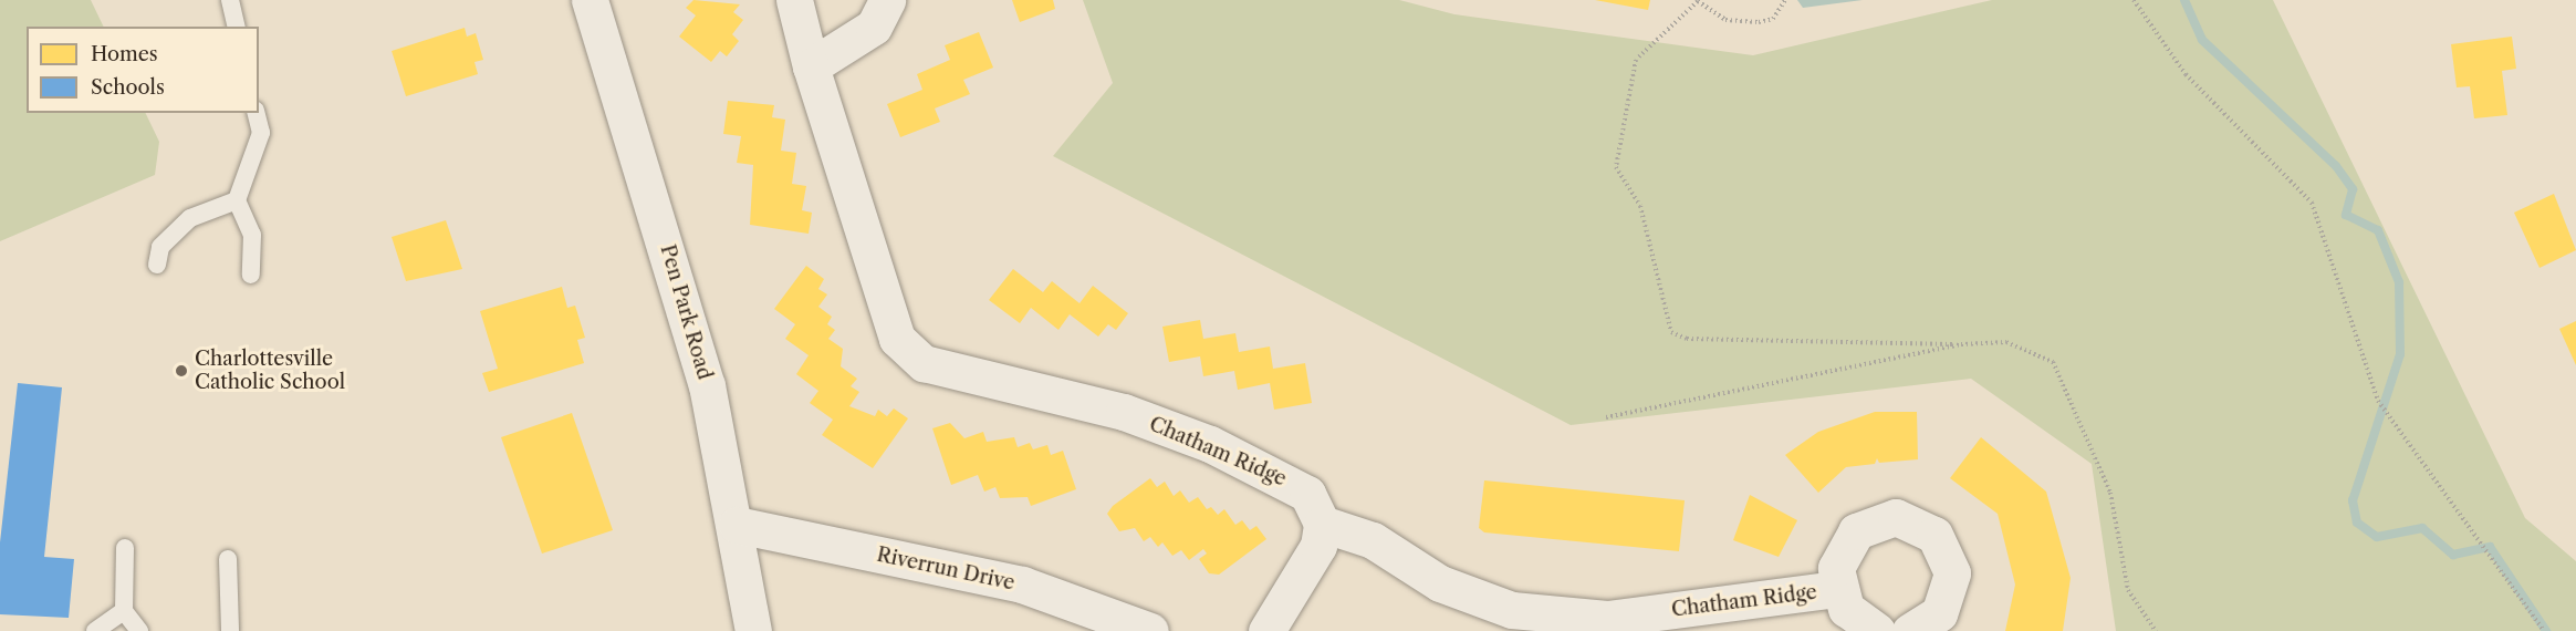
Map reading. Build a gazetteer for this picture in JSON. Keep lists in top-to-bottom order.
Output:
{
  "streets": {
    "street": ["Pen Park Road", "Chatham Ridge", "Riverrun Drive"]
  },
  "crossings": [
    ["Pen Park Road", "Riverrun Drive"]
  ],
  "places": ["Charlottesville Catholic School"],
  "legend": ["Homes", "Schools"]
}
